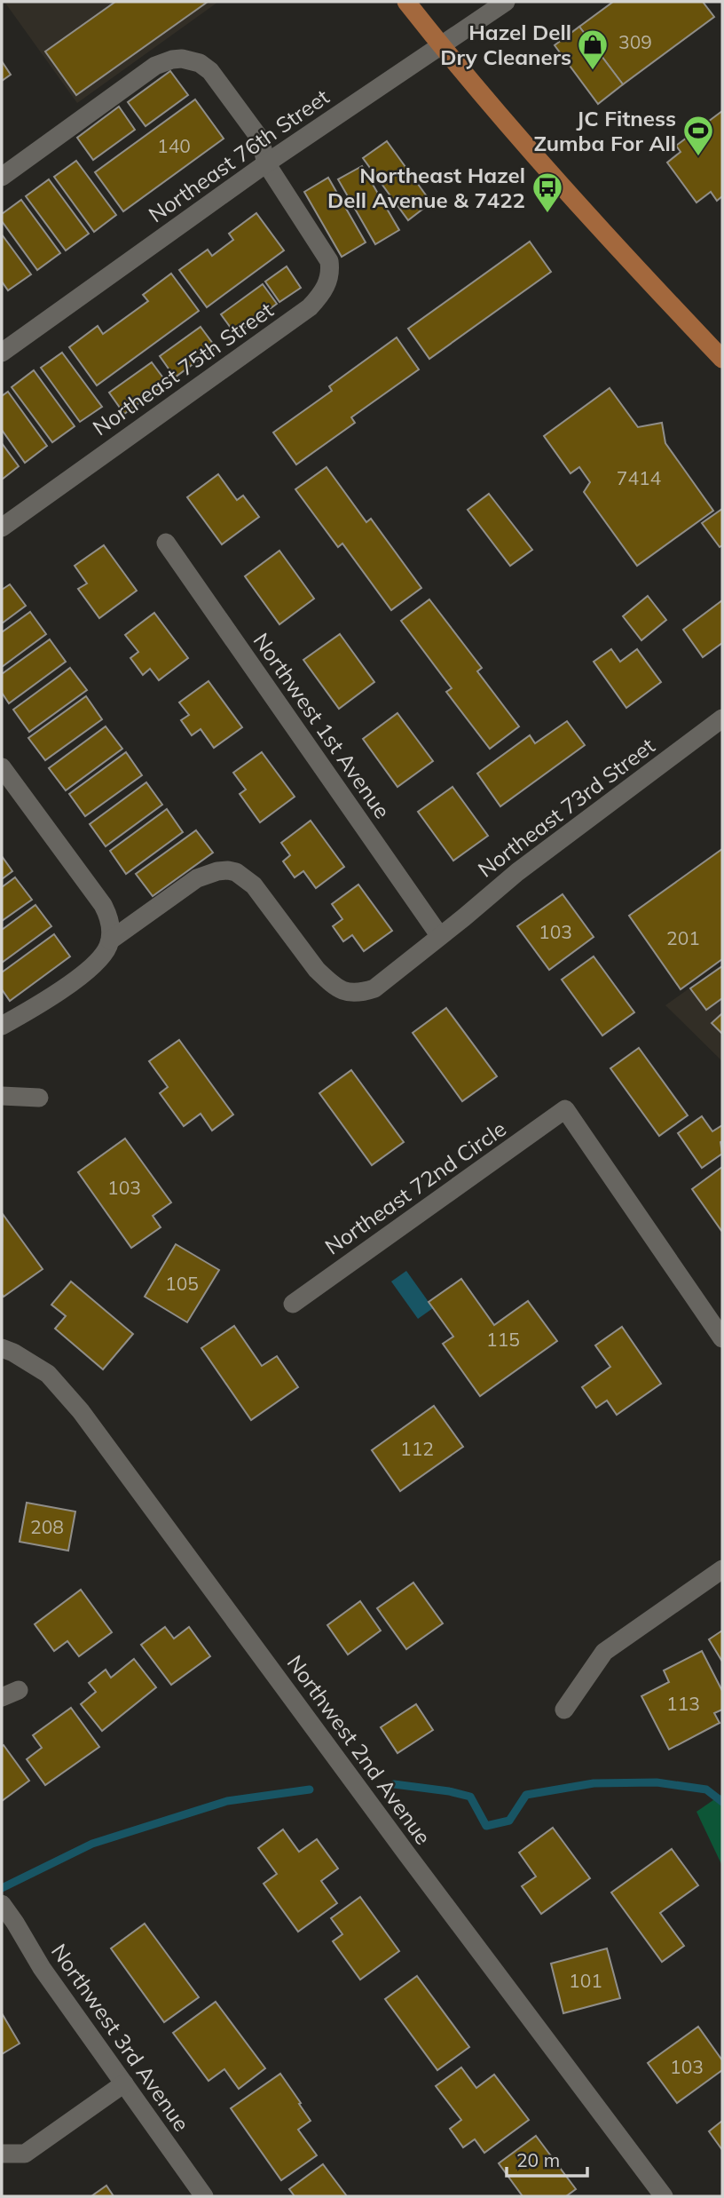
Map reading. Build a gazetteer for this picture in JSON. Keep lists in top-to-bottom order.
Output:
{
  "streets": {
    "street": [
      "Northeast 76th Street",
      "Northeast 75th Street",
      "Northwest 1st Avenue",
      "Northeast 73rd Street",
      "Northeast 72nd Circle",
      "Northwest 2nd Avenue",
      "Northwest 3rd Avenue"
    ]
  },
  "crossings": [
    ["Northeast 76th Street", "Northeast 75th Street"],
    ["Northwest 1st Avenue", "Northeast 73rd Street"]
  ],
  "places": {
    "shop": ["Hazel Dell Dry Cleaners"],
    "sports": ["JC Fitness Zumba For All"],
    "bus stop": ["Northeast Hazel Dell Avenue & 7422"]
  },
  "house_numbers": [
    "309",
    "140",
    "7414",
    "103",
    "201",
    "103",
    "105",
    "115",
    "112",
    "208",
    "113",
    "101",
    "103"
  ],
  "scale_bar": "20 m"
}
